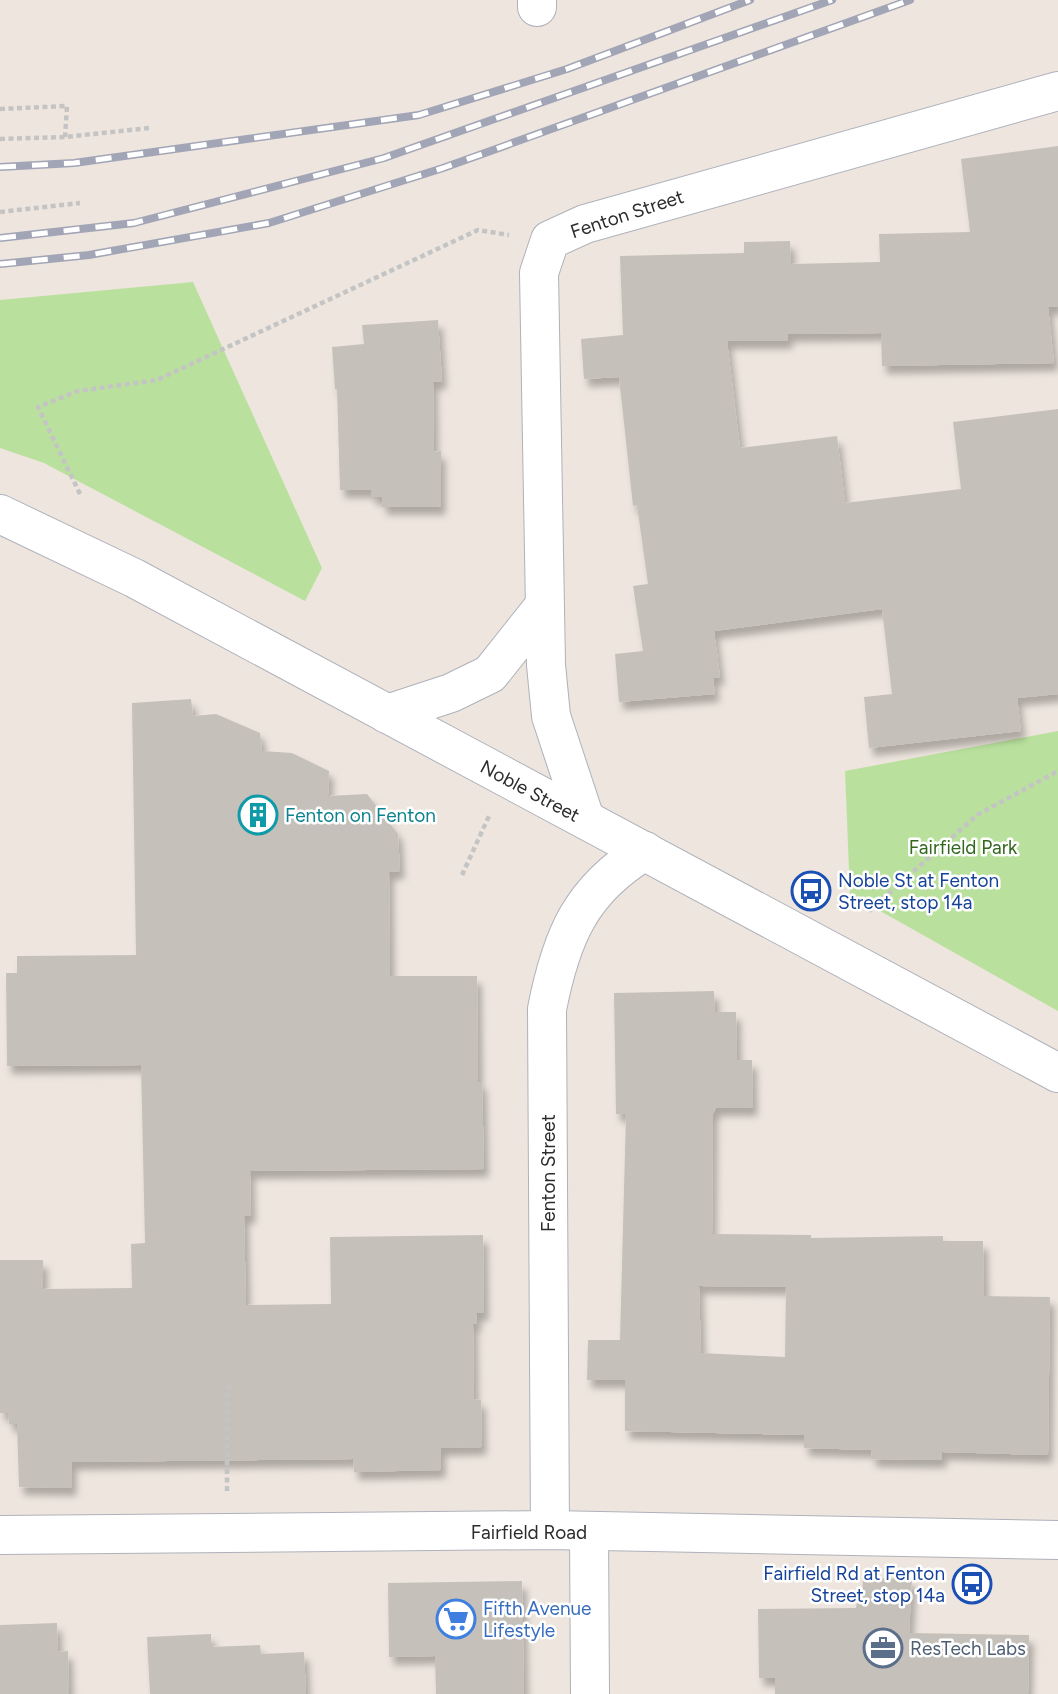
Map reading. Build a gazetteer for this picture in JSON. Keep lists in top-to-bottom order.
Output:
{
  "streets": {
    "main road": ["Fenton Street", "Noble Street", "Fairfield Road"]
  },
  "crossings": [
    ["Fenton Street", "Noble Street"],
    ["Fenton Street", "Fairfield Road"]
  ],
  "parks": ["Fairfield Park"],
  "places": {
    "building": ["Fenton on Fenton"],
    "bus stop": ["Noble St at Fenton Street, stop 14a", "Fairfield Rd at Fenton Street, stop 14a"],
    "supermarket": ["Fifth Avenue Lifestyle"],
    "office": ["ResTech Labs"]
  }
}
